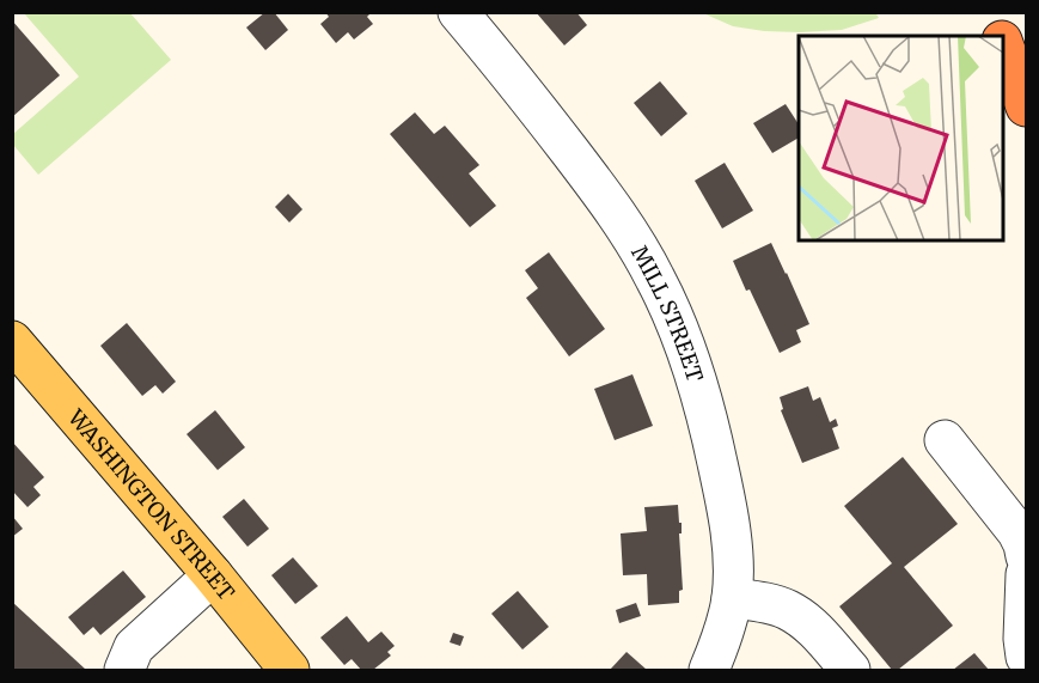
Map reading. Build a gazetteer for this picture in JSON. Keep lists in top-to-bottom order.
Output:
{
  "streets": {
    "main road": ["WASHINGTON STREET"],
    "street": ["MILL STREET"]
  }
}
